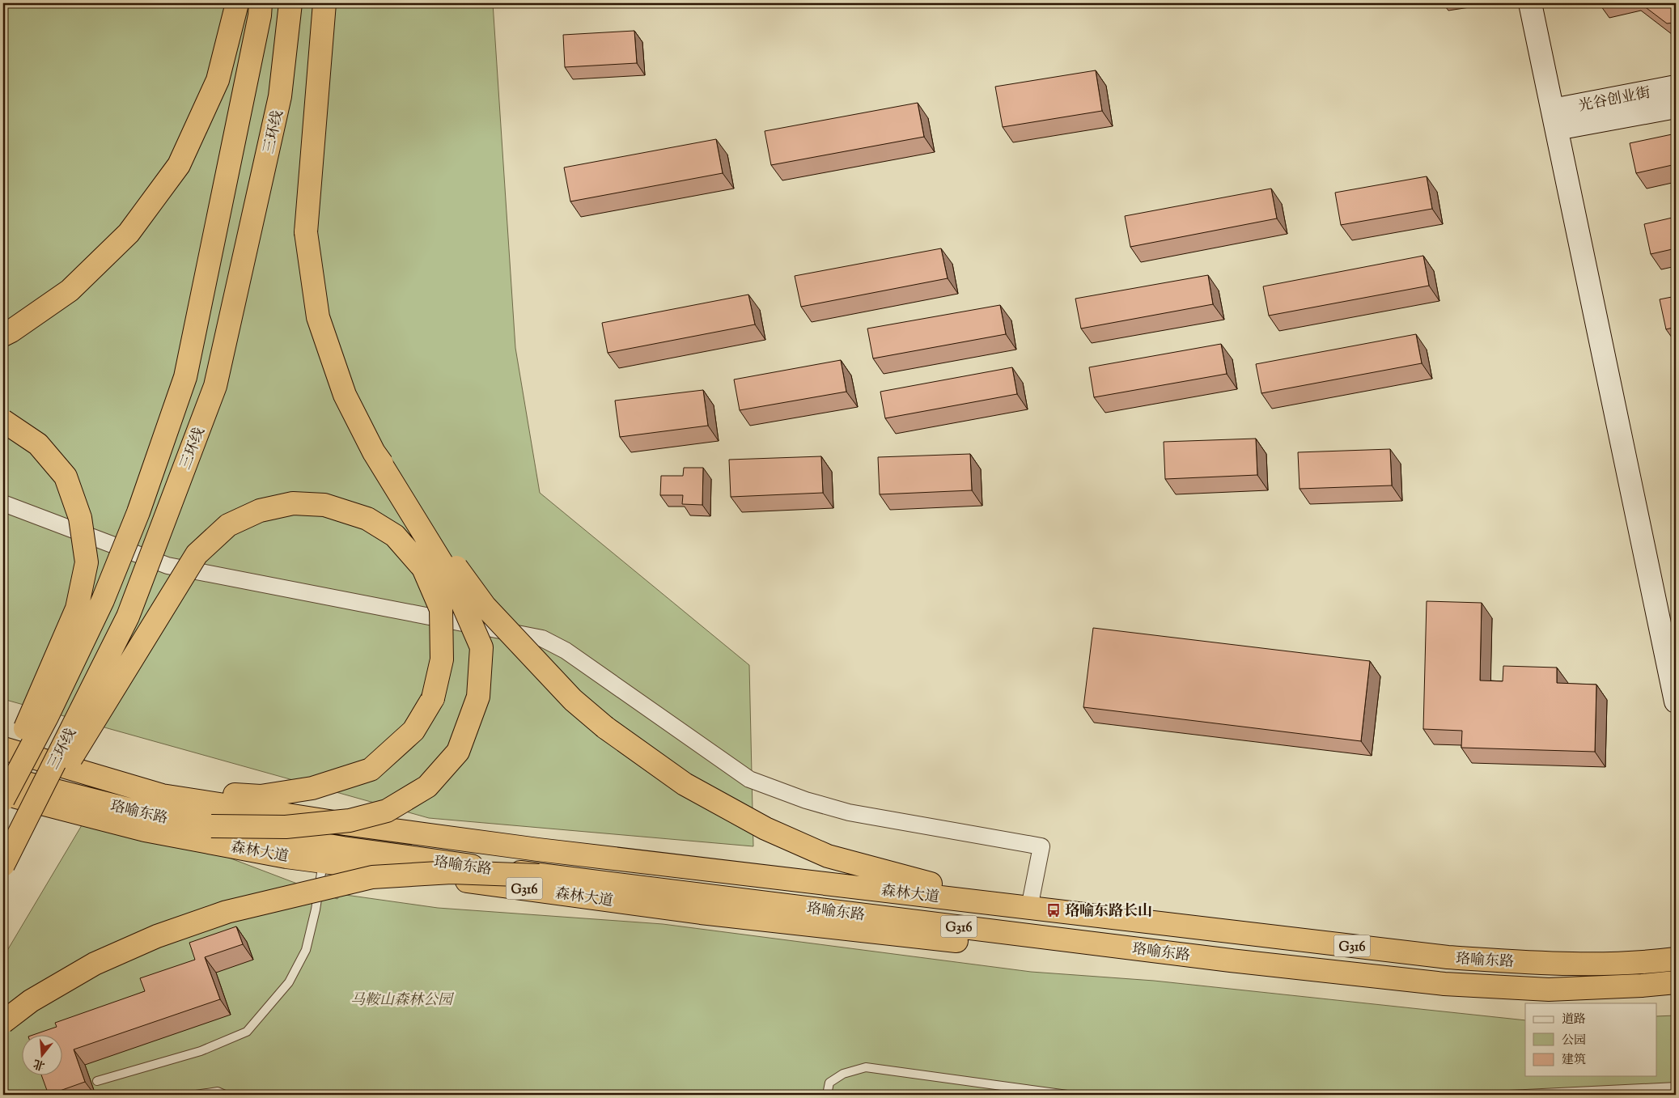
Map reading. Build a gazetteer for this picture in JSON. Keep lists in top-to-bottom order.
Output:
{
  "streets": {
    "highway": [
      "三环线",
      "珞喻东路",
      "森林大道",
      "G316"
    ],
    "main road": ["光谷创业街"]
  },
  "crossings": [
    ["珞喻东路", "森林大道"]
  ],
  "parks": ["马鞍山森林公园"],
  "places": {
    "bus stop": ["珞喻东路长山"]
  },
  "legend": ["道路", "公园", "建筑"],
  "north": "bottom"
}
